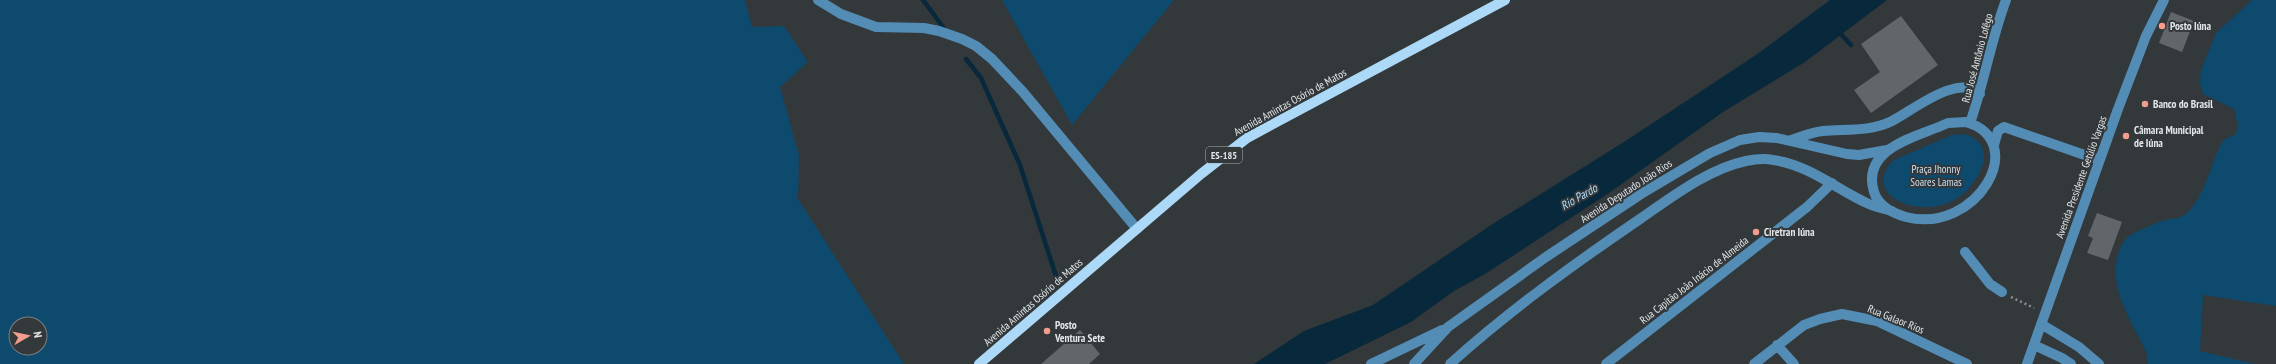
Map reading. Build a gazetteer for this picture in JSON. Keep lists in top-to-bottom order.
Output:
{
  "streets": {
    "main road": ["Avenida Amintas Osório de Matos", "ES-185"],
    "street": [
      "Rua José Antônio Lofêgo",
      "Avenida Presidente Getúlio Vargas",
      "Avenida Deputado João Rios",
      "Rua Capitão João Inácio de Almeida",
      "Rua Galaor Rios"
    ]
  },
  "crossings": [
    ["Rua José Antônio Lofêgo", "Avenida Deputado João Rios"]
  ],
  "water": ["Rio Pardo"],
  "parks": ["Praça Jhonny Soares Lamas"],
  "places": [
    "Posto Iúna",
    "Banco do Brasil",
    "Câmara Municipal de Iúna",
    "Ciretran Iúna",
    "Posto Ventura Sete"
  ],
  "north": "right"
}
